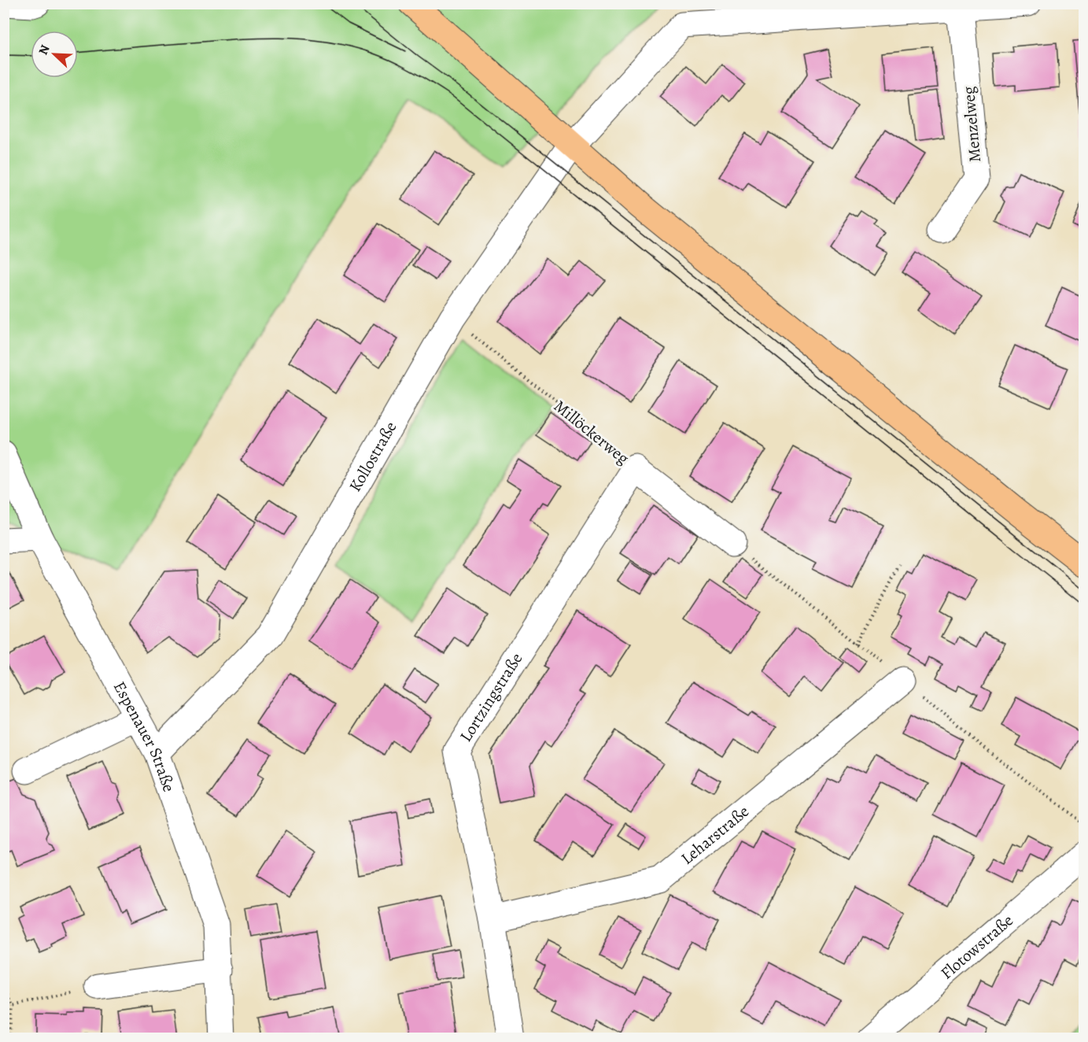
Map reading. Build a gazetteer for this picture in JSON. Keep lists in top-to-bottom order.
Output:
{
  "streets": {
    "street": [
      "Menzelweg",
      "Millöckerweg",
      "Kollostraße",
      "Lortzingstraße",
      "Espenauer Straße",
      "Leharstraße",
      "Flotowstraße"
    ]
  },
  "crossings": [
    ["Menzelweg", "Kollostraße"],
    ["Millöckerweg", "Kollostraße"],
    ["Millöckerweg", "Lortzingstraße"],
    ["Kollostraße", "Espenauer Straße"],
    ["Lortzingstraße", "Leharstraße"]
  ],
  "north": "top left"
}
